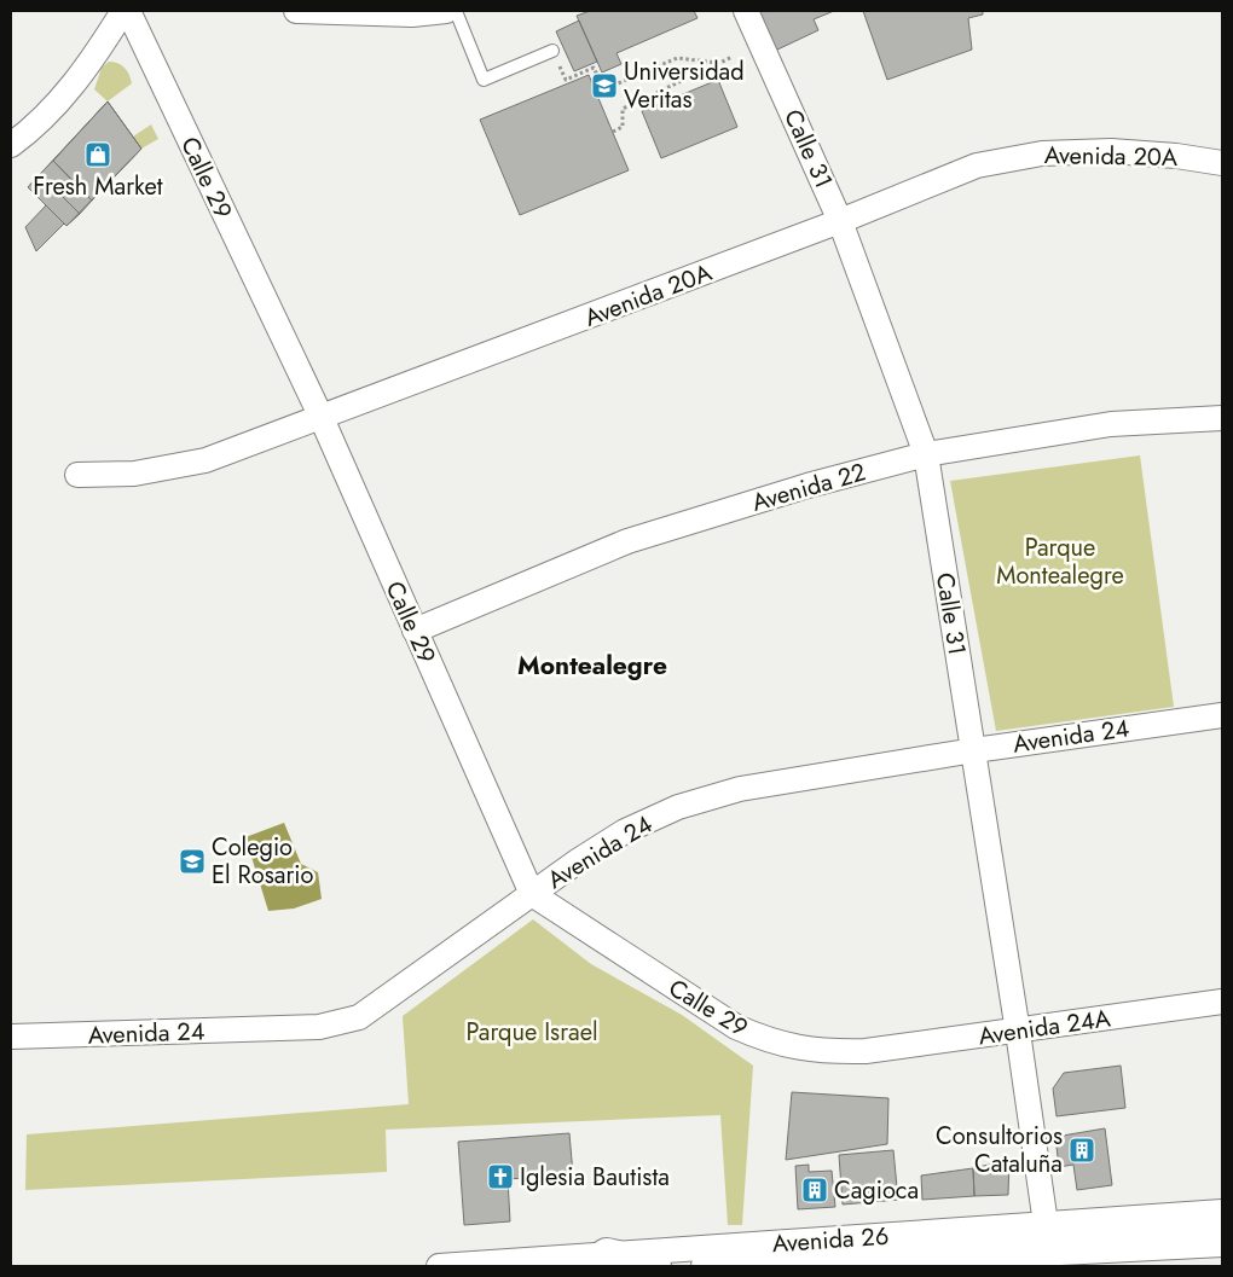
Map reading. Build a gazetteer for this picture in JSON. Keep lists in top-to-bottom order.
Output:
{
  "streets": {
    "street": [
      "Calle 31",
      "Avenida 20A",
      "Calle 29",
      "Avenida 22",
      "Avenida 24",
      "Avenida 24A",
      "Avenida 26"
    ]
  },
  "crossings": [
    ["Calle 31", "Avenida 20A"],
    ["Calle 31", "Avenida 22"],
    ["Calle 31", "Avenida 24"],
    ["Calle 31", "Avenida 24A"],
    ["Calle 31", "Avenida 26"],
    ["Avenida 20A", "Calle 29"],
    ["Calle 29", "Avenida 22"],
    ["Calle 29", "Avenida 24"],
    ["Calle 29", "Avenida 24A"]
  ],
  "districts": ["Montealegre"],
  "parks": ["Parque Montealegre", "Parque Israel"],
  "places": {
    "school or university": ["Universidad Veritas", "Colegio El Rosario"],
    "shop": ["Fresh Market"],
    "building": ["Consultorios Cataluña", "Cagioca"],
    "church": ["Iglesia Bautista"]
  }
}
